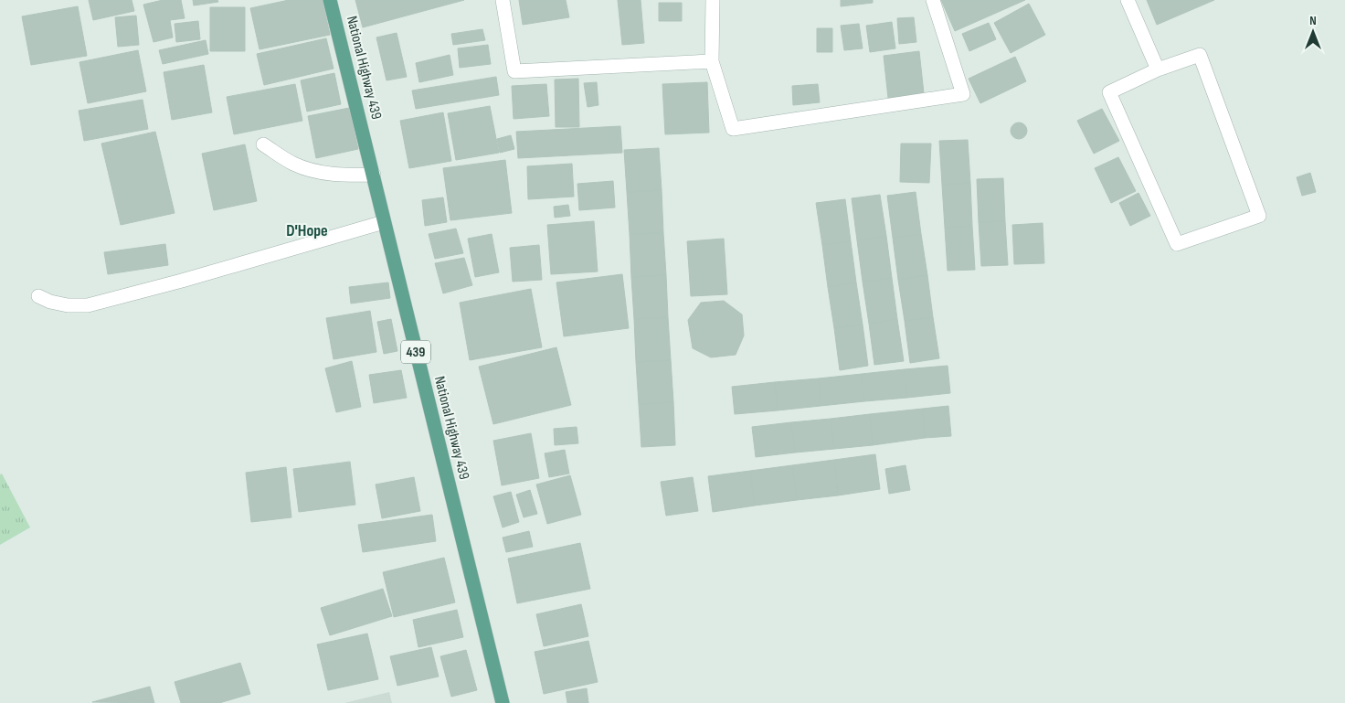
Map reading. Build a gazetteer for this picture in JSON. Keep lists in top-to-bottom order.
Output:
{
  "streets": {
    "main road": ["National Highway 439", "439"]
  },
  "districts": ["D'Hope"],
  "north": "top"
}
